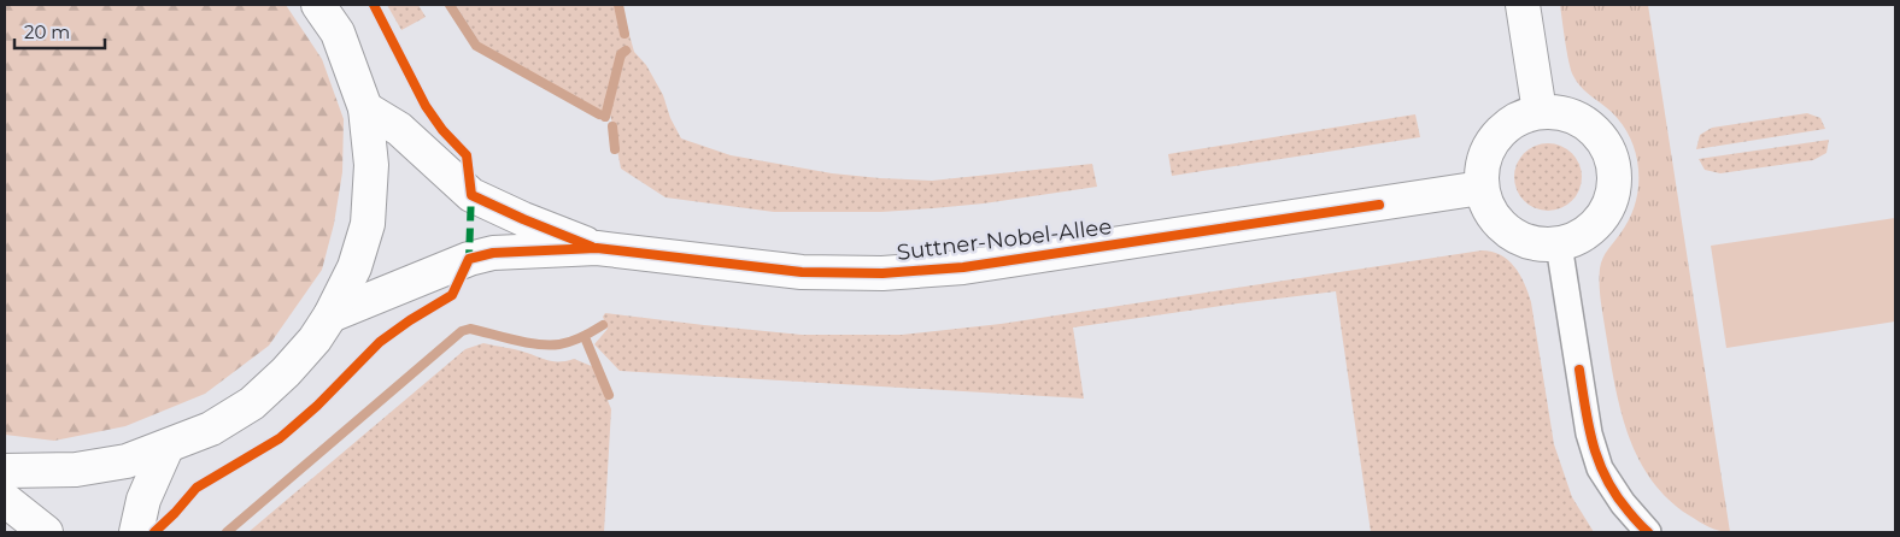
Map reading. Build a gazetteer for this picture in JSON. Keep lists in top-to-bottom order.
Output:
{
  "streets": {
    "street": ["Suttner-Nobel-Allee"]
  },
  "scale_bar": "20 m"
}
